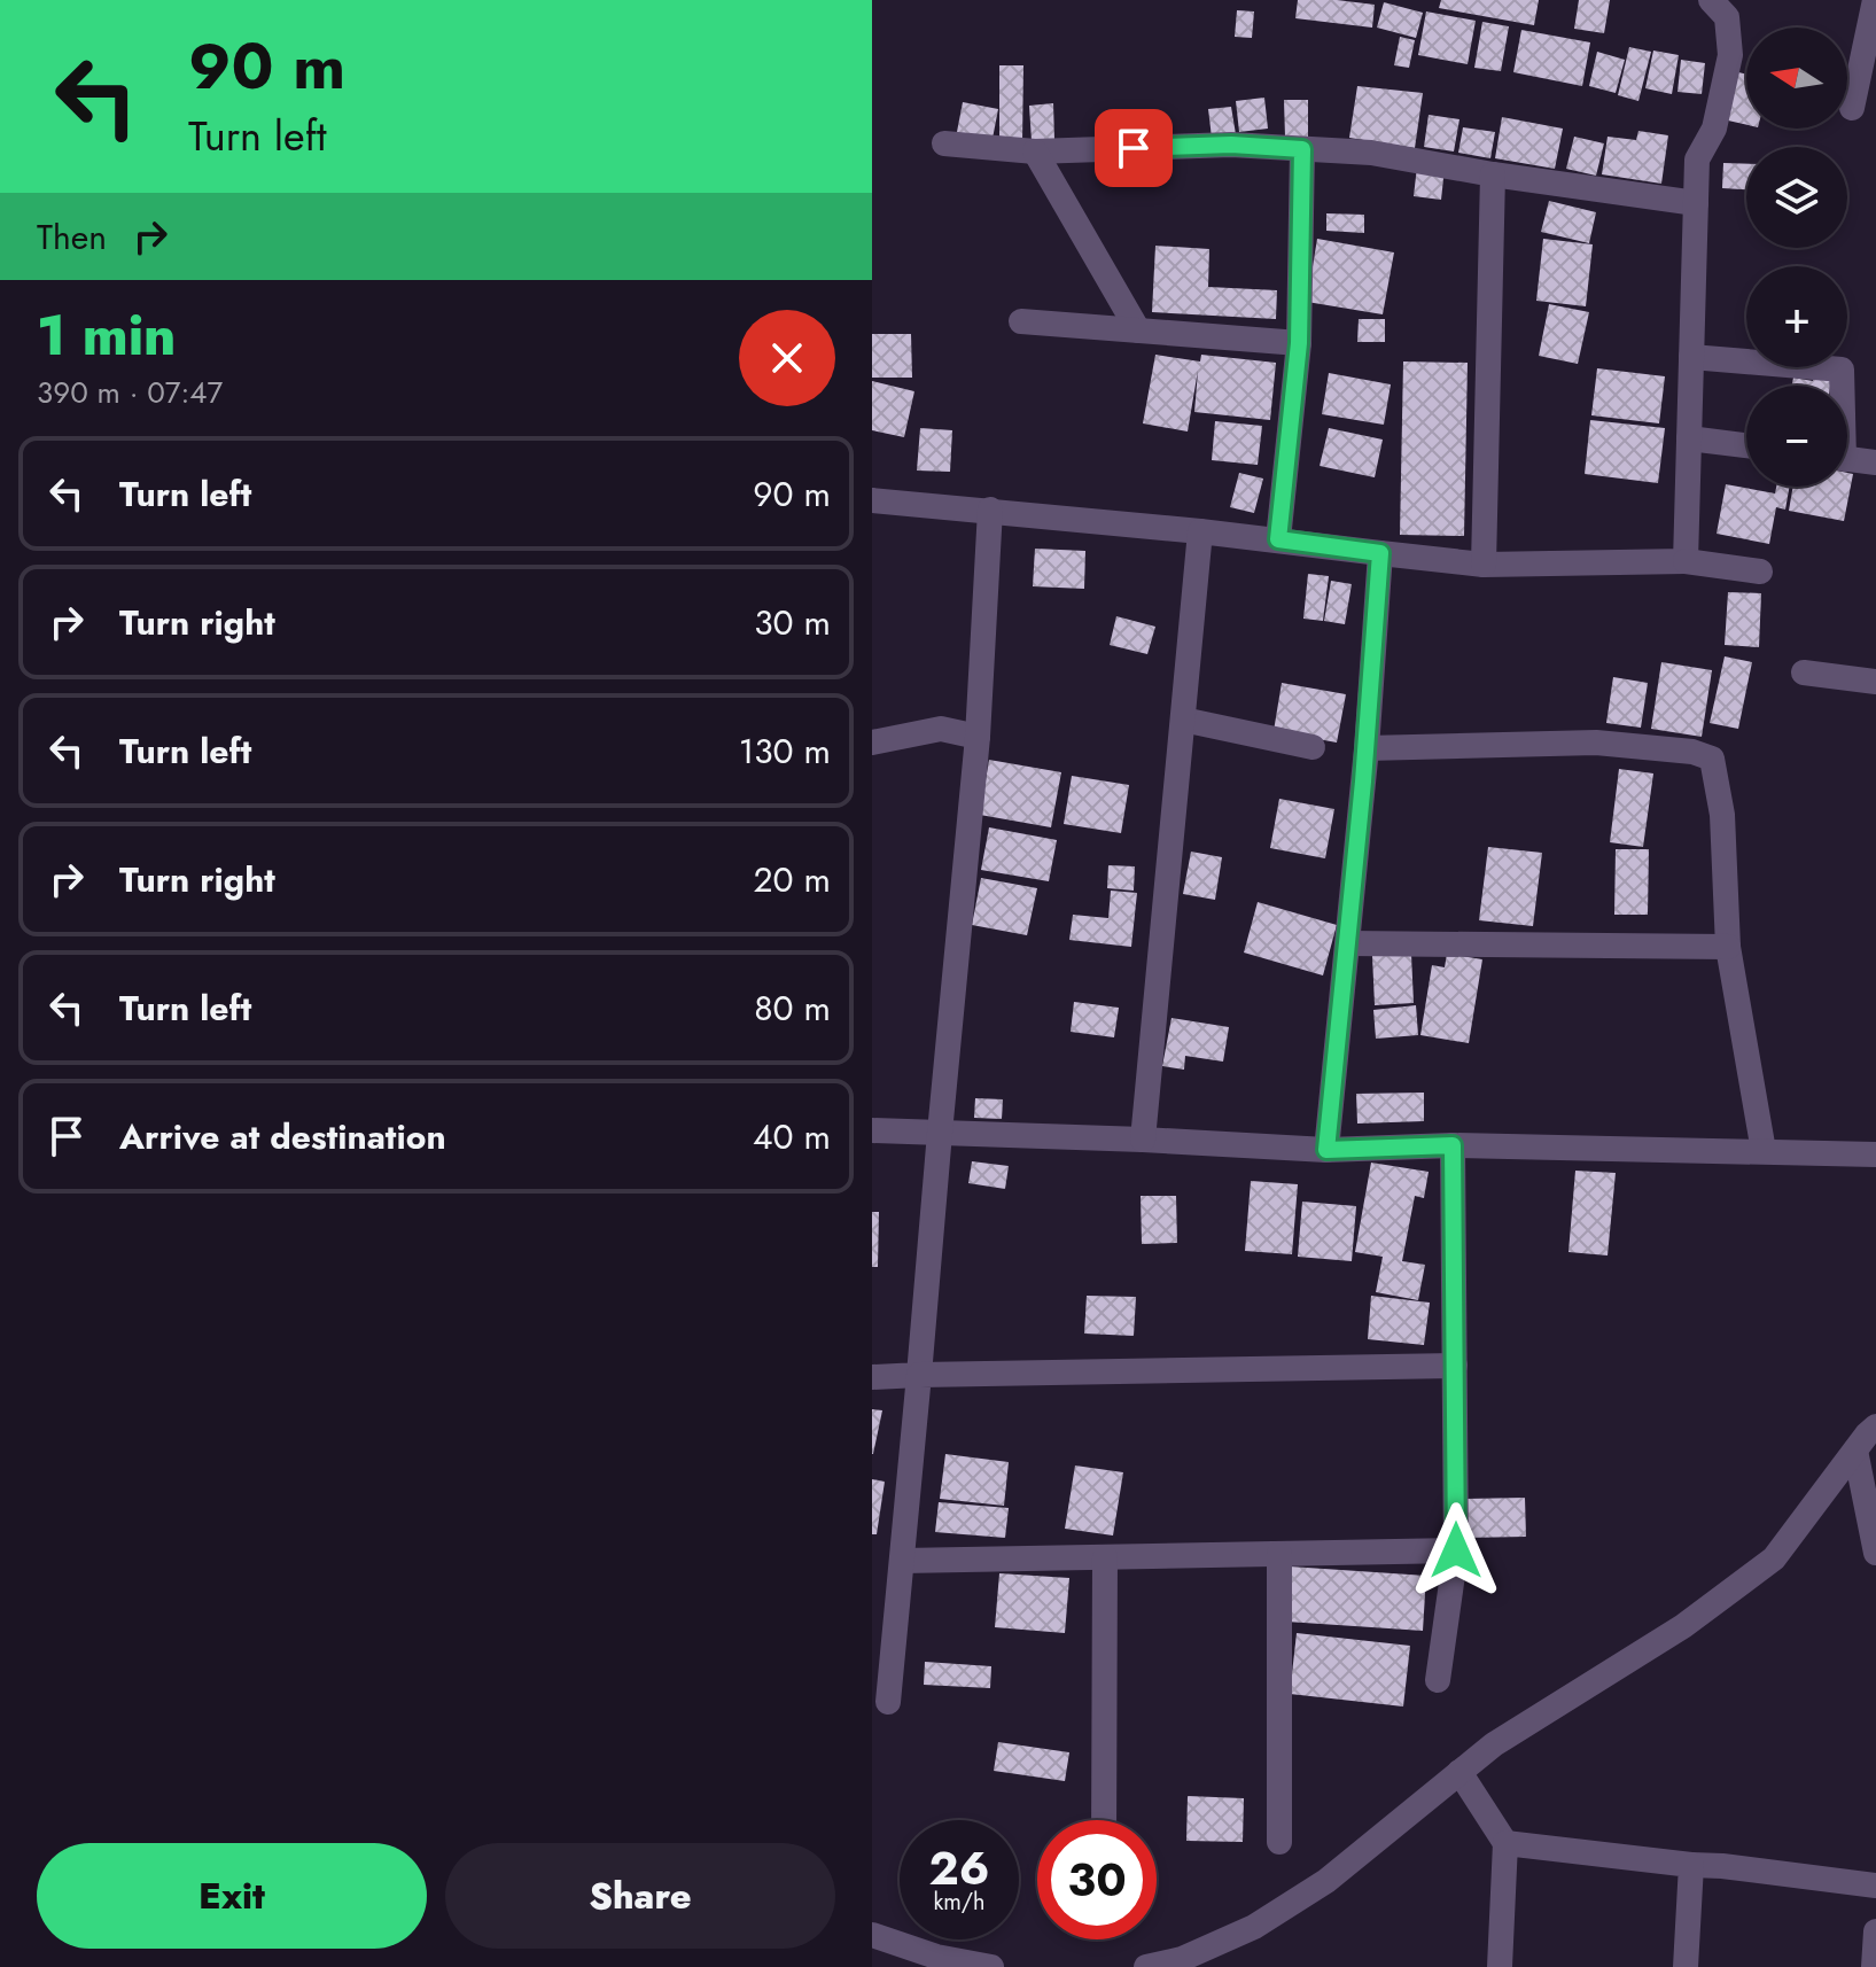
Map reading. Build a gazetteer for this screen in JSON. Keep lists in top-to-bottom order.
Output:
{
  "north": "left",
  "page": {
    "turn": ["90 m", "Turn left"],
    "map_buttons": ["+", "−"],
    "then": "Then",
    "heading": ["1 min", "390 m · 07:47"],
    "list": [
      {
        "name": "Turn left",
        "value": "90 m"
      },
      {
        "name": "Turn right",
        "value": "30 m"
      },
      {
        "name": "Turn left",
        "value": "130 m"
      },
      {
        "name": "Turn right",
        "value": "20 m"
      },
      {
        "name": "Turn left",
        "value": "80 m"
      },
      {
        "name": "Arrive at destination",
        "value": "40 m"
      }
    ],
    "speed": "26 km/h",
    "limit": "30",
    "buttons": ["Exit", "Share"]
  }
}
